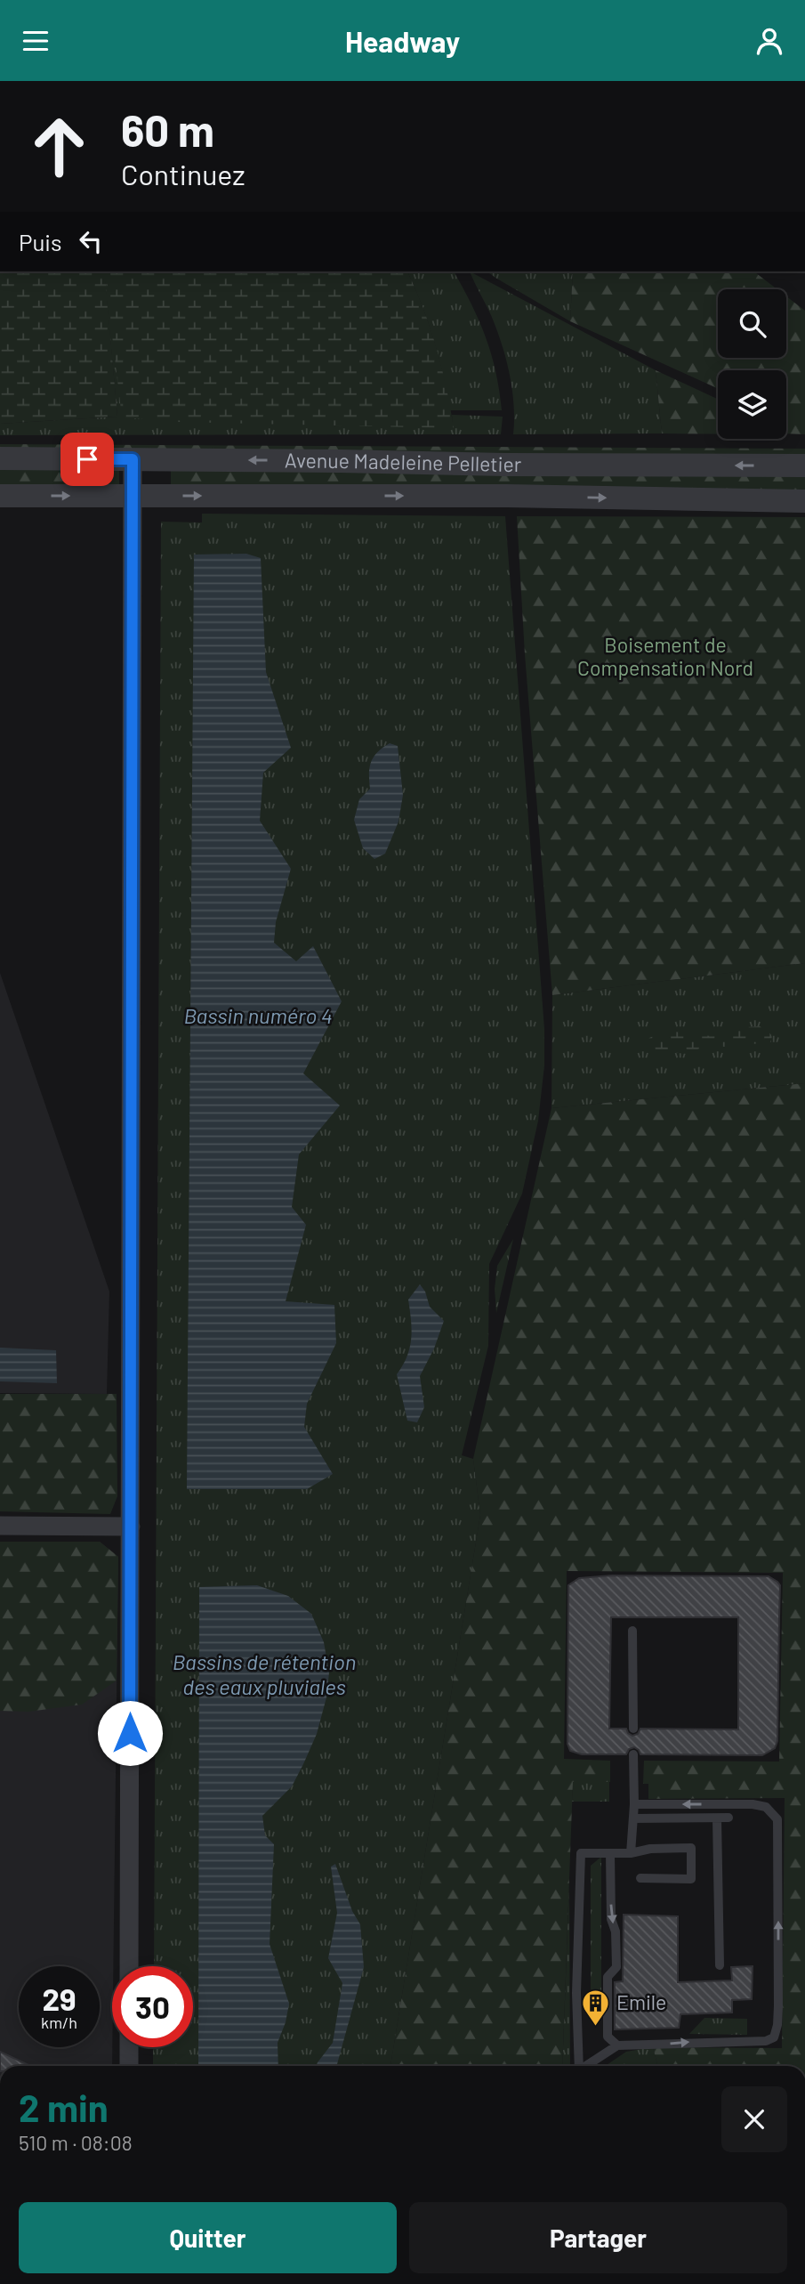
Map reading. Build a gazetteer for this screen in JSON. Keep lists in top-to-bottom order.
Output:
{
  "streets": {
    "street": ["Avenue Madeleine Pelletier"]
  },
  "water": ["Bassin numéro 4", "Bassins de rétention des eaux pluviales"],
  "parks": ["Boisement de Compensation Nord"],
  "places": {
    "building": ["Emile"]
  },
  "page": {
    "header": "Headway",
    "turn": ["60 m", "Continuez"],
    "then": "Puis",
    "speed": "29 km/h",
    "limit": "30",
    "heading": ["2 min", "510 m · 08:08"],
    "buttons": ["Quitter", "Partager"]
  }
}
